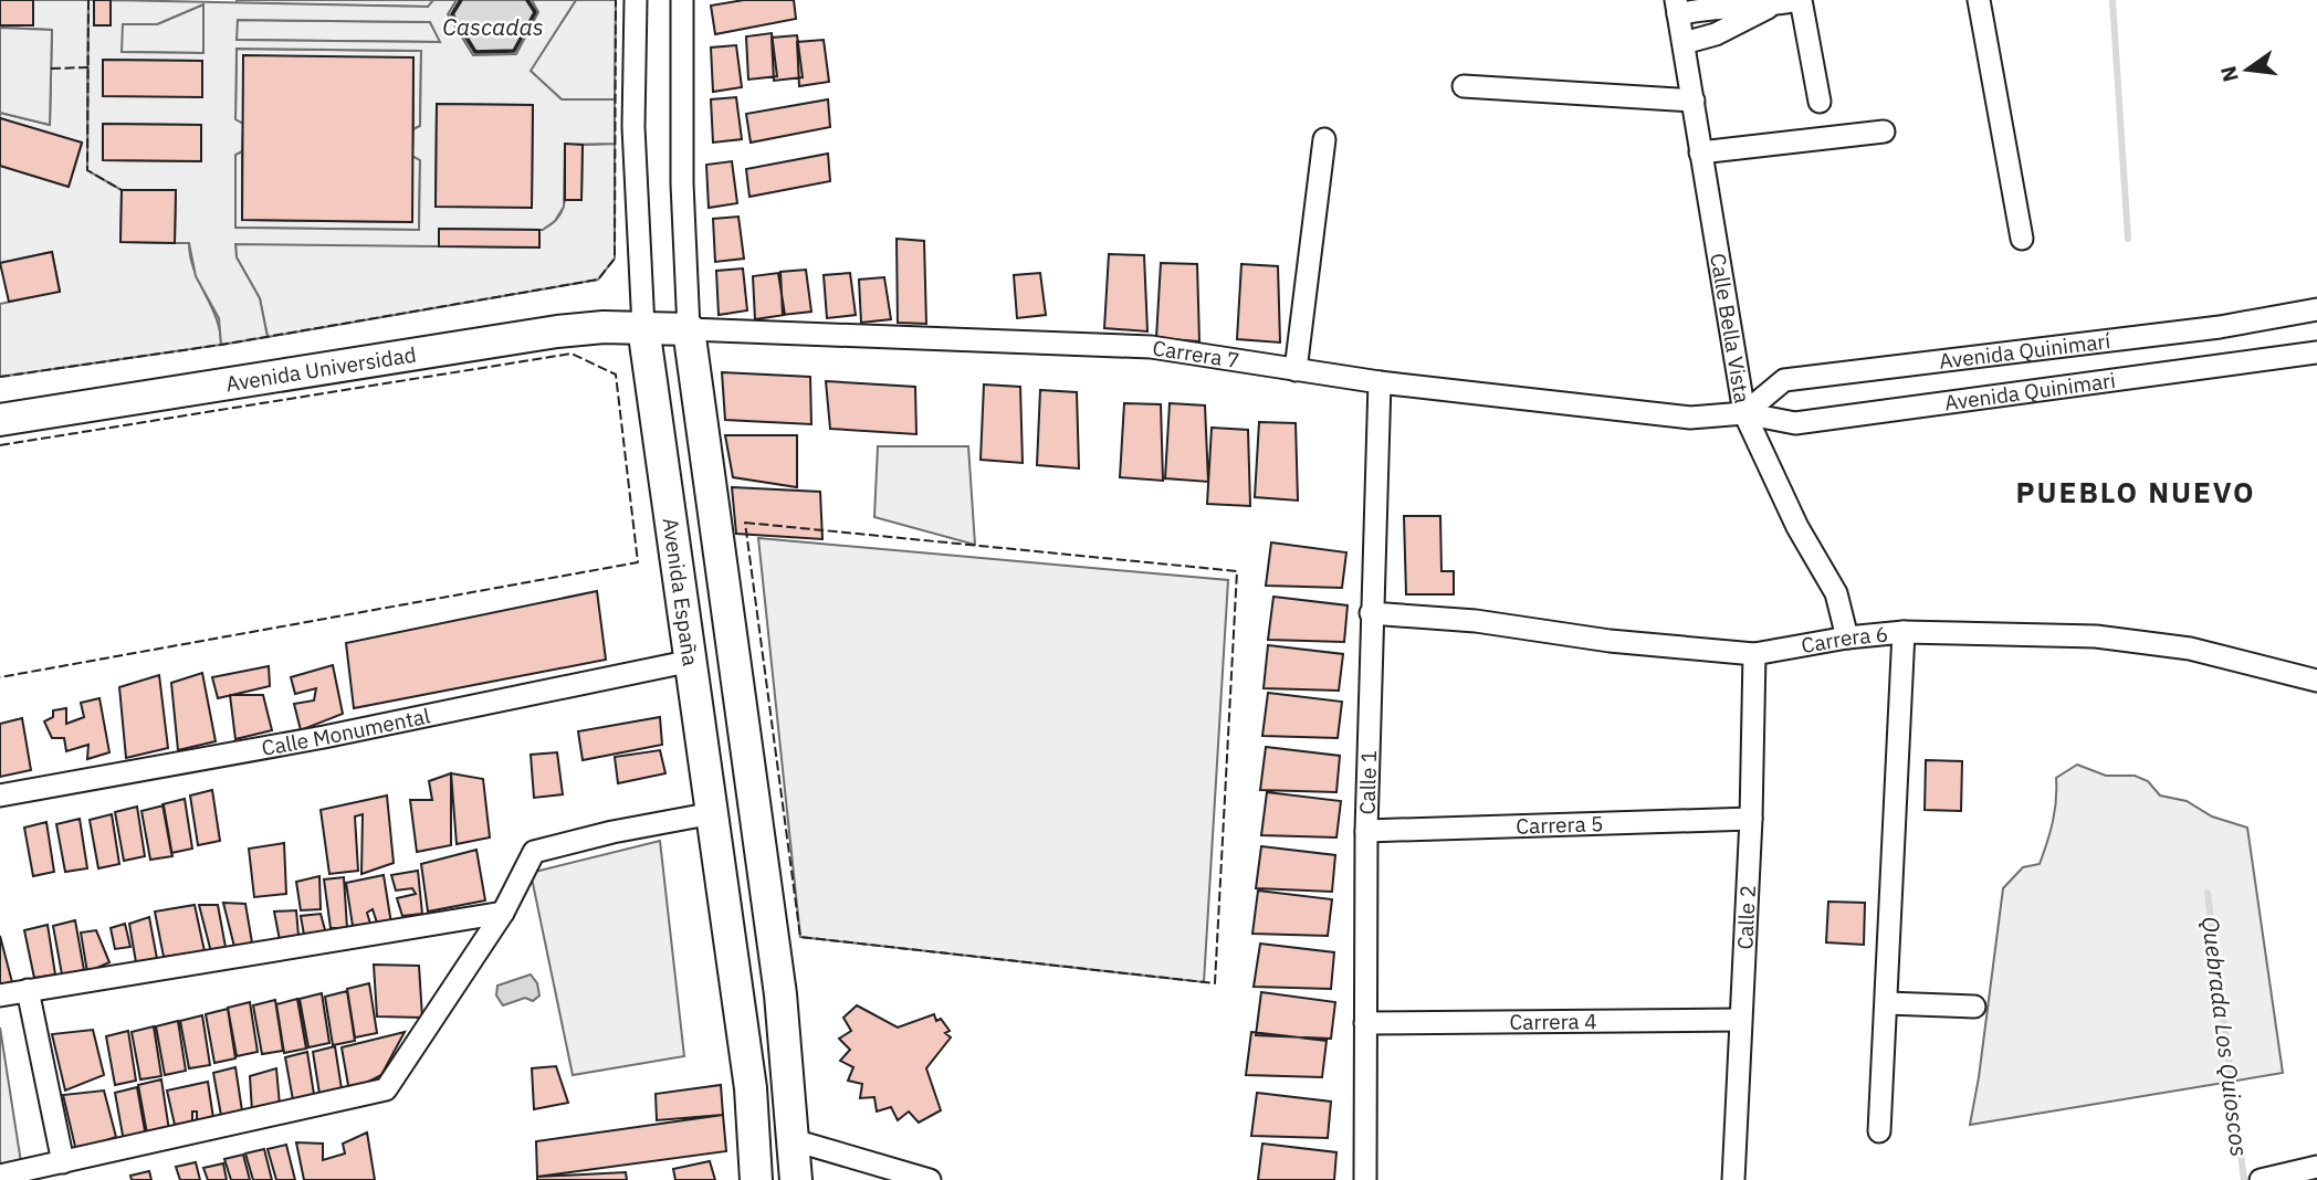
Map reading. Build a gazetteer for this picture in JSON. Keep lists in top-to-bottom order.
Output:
{
  "streets": {
    "street": [
      "Calle Bella Vista",
      "Avenida Quinimarí",
      "Carrera 7",
      "Avenida Universidad",
      "Avenida Quinimari",
      "Avenida España",
      "Carrera 6",
      "Calle Monumental",
      "Calle 1",
      "Carrera 5",
      "Calle 2",
      "Carrera 4"
    ]
  },
  "crossings": [
    ["Calle Bella Vista", "Avenida Quinimarí"],
    ["Calle Bella Vista", "Carrera 7"],
    ["Calle Bella Vista", "Avenida Quinimari"],
    ["Calle Bella Vista", "Carrera 6"],
    ["Avenida Quinimarí", "Carrera 7"],
    ["Avenida Quinimarí", "Avenida Quinimari"],
    ["Carrera 7", "Avenida Universidad"],
    ["Carrera 7", "Avenida Quinimari"],
    ["Carrera 7", "Avenida España"],
    ["Carrera 7", "Calle 1"],
    ["Avenida Universidad", "Avenida España"],
    ["Avenida España", "Calle Monumental"],
    ["Carrera 6", "Calle 1"],
    ["Carrera 6", "Calle 2"],
    ["Calle 1", "Carrera 5"],
    ["Calle 1", "Carrera 4"],
    ["Carrera 5", "Calle 2"],
    ["Calle 2", "Carrera 4"]
  ],
  "districts": ["PUEBLO NUEVO"],
  "water": ["Cascadas", "Quebrada Los Quioscos"],
  "north": "left"
}
